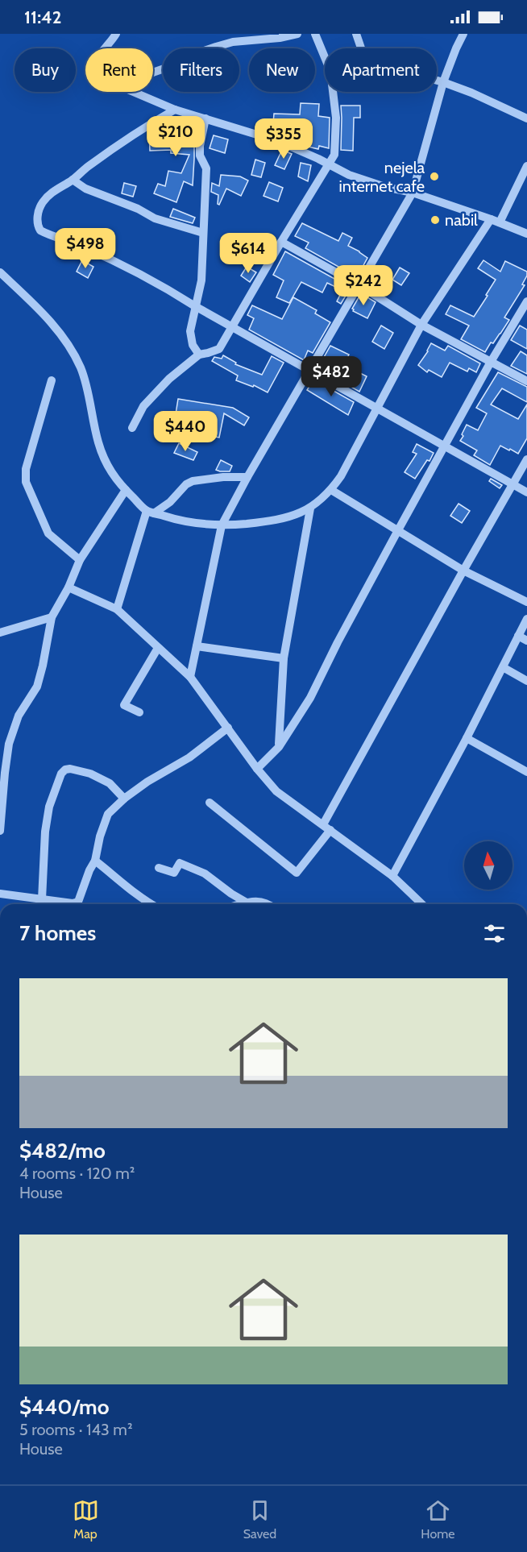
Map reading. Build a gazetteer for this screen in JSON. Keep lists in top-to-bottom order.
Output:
{
  "places": ["nejela internet cafe", "nabil"],
  "north": "top",
  "page": {
    "status": "11:42",
    "chip": [
      "Buy",
      "Rent",
      "Filters",
      "New",
      "Apartment"
    ],
    "price": [
      "$210",
      "$355",
      "$498",
      "$614",
      "$242",
      "$482",
      "$440"
    ],
    "heading": "7 homes",
    "list": [
      {
        "name": "$482/mo",
        "note": "4 rooms · 120 m² · House"
      },
      {
        "name": "$440/mo",
        "note": "5 rooms · 143 m² · House"
      }
    ],
    "tabs": ["Map", "Saved", "Home"]
  }
}
